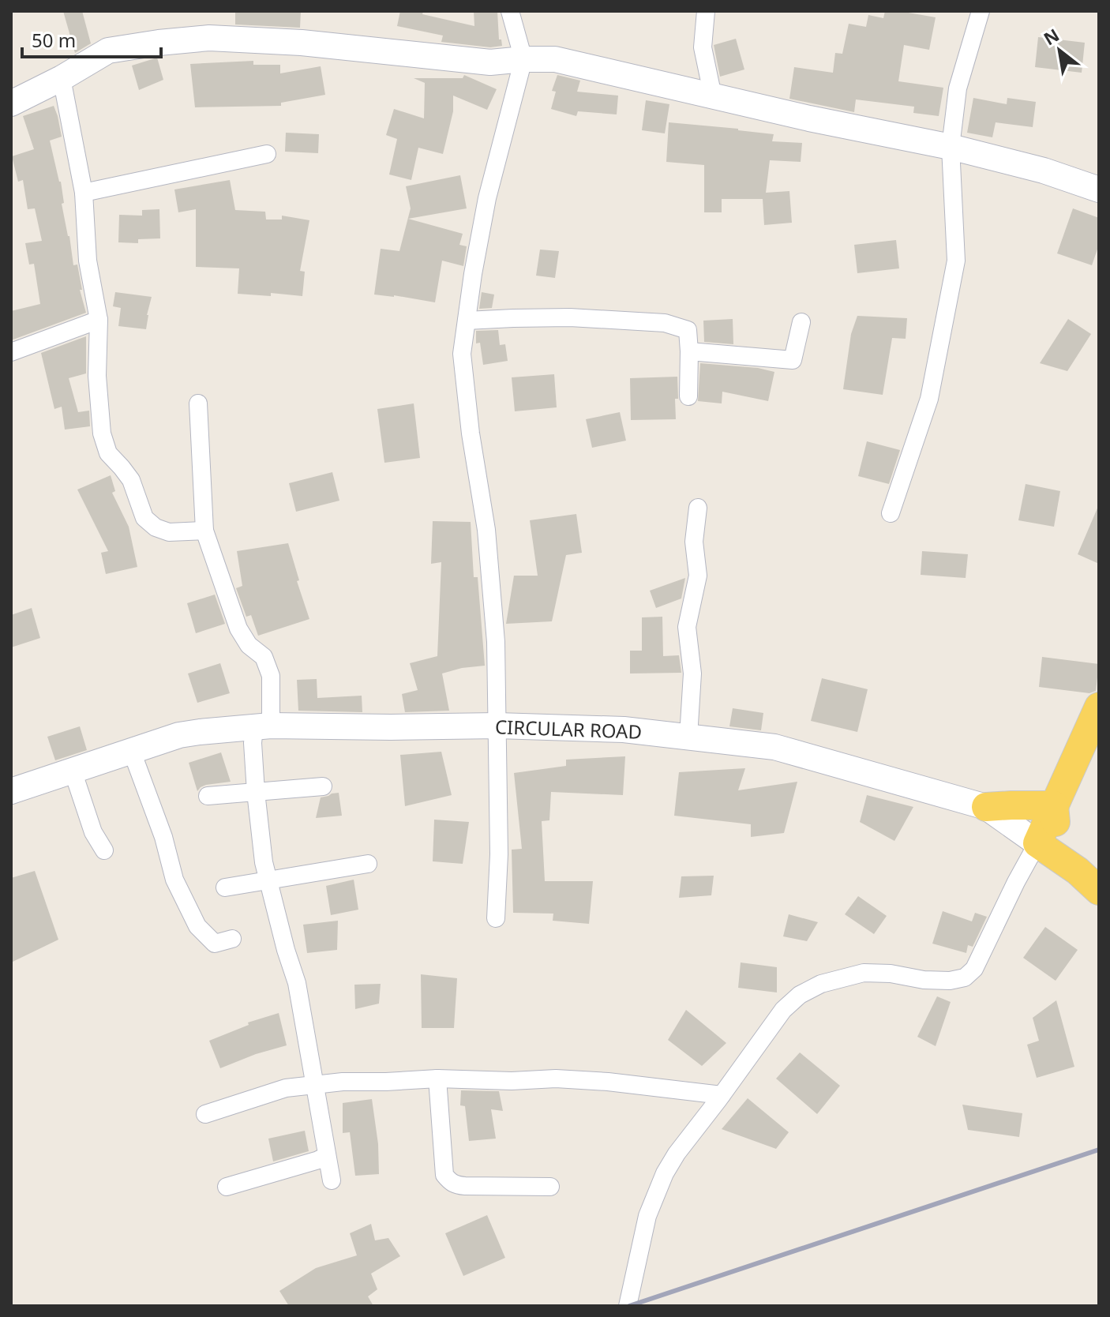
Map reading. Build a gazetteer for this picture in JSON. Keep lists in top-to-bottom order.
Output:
{
  "streets": {
    "main road": ["CIRCULAR ROAD"]
  },
  "scale_bar": "50 m",
  "north": "top left"
}
